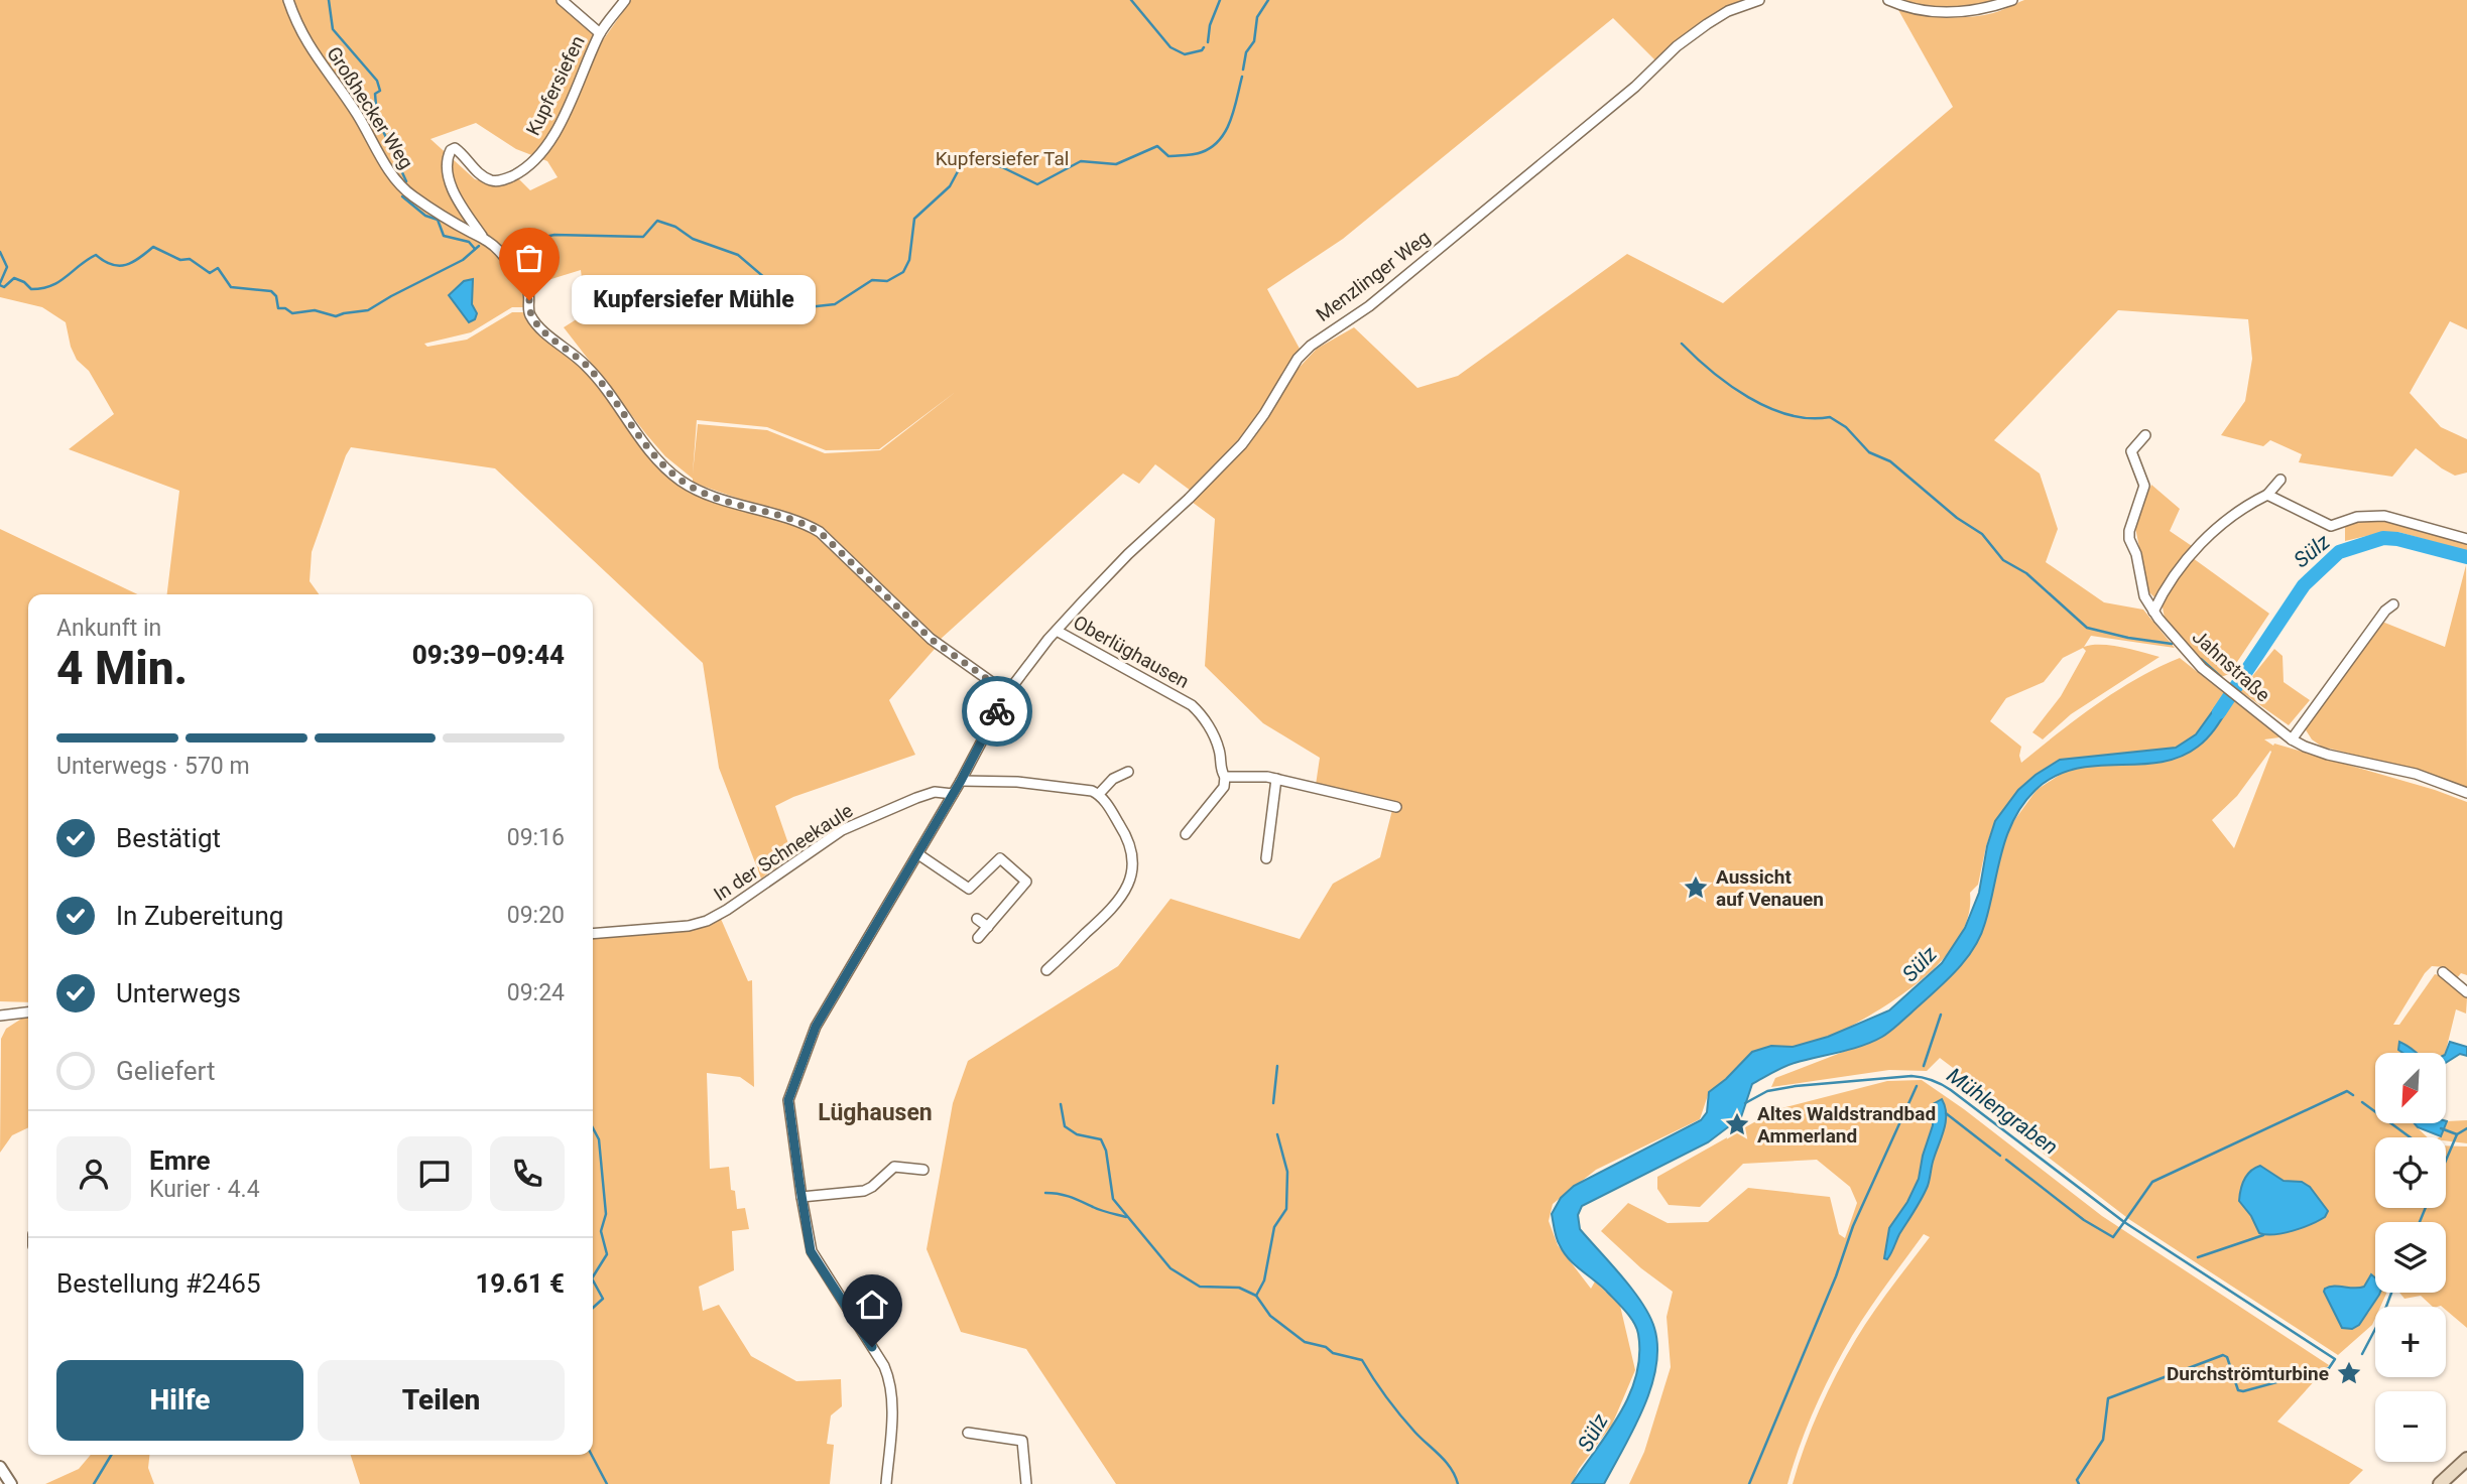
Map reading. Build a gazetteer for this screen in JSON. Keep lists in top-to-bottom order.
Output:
{
  "streets": {
    "street": [
      "Kupfersiefen",
      "Großhecker Weg",
      "Menzlinger Weg",
      "Oberlüghausen",
      "Jahnstraße",
      "In der Schneekaule"
    ]
  },
  "crossings": [
    ["Kupfersiefen", "Großhecker Weg"],
    ["Großhecker Weg", "Menzlinger Weg"],
    ["Menzlinger Weg", "Oberlüghausen"],
    ["Menzlinger Weg", "In der Schneekaule"]
  ],
  "districts": ["Lüghausen"],
  "water": ["Sülz", "Mühlengraben"],
  "parks": ["Kupfersiefer Tal"],
  "places": {
    "other": ["Kupfersiefer Mühle"],
    "place": ["Aussicht auf Venauen", "Altes Waldstrandbad Ammerland", "Durchströmturbine"]
  },
  "north": "bottom left",
  "page": {
    "bubble": "Kupfersiefer Mühle",
    "heading": ["4 Min.", "Ankunft in", "09:39–09:44"],
    "panel": [
      "Emre",
      "Kurier · 4.4",
      "Bestellung #2465",
      "19.61 €"
    ],
    "bar": "Unterwegs · 570 m",
    "list": [
      ["Bestätigt", "09:16"],
      ["In Zubereitung", "09:20"],
      ["Unterwegs", "09:24"],
      "Geliefert"
    ],
    "map_buttons": ["+", "−"],
    "buttons": ["Hilfe", "Teilen"]
  }
}
